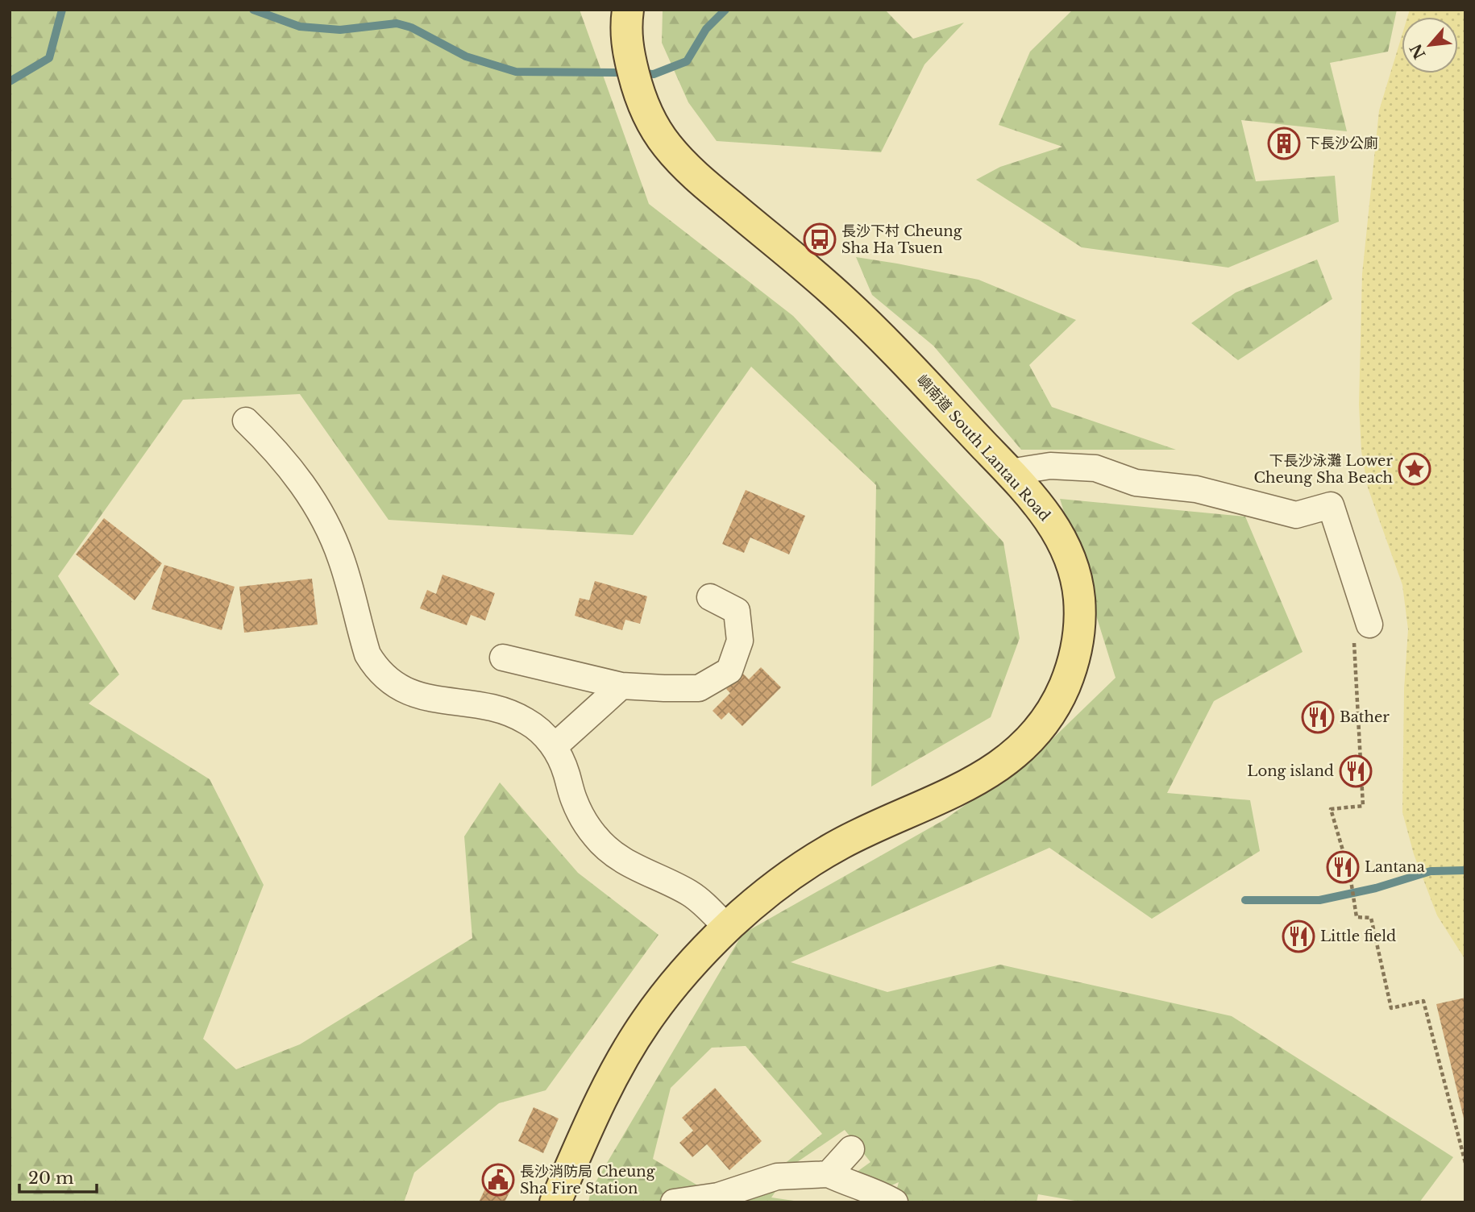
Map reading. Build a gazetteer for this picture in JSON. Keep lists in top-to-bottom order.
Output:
{
  "streets": {
    "main road": ["嶼南道 South Lantau Road"]
  },
  "places": {
    "building": ["下長沙公廁"],
    "bus stop": ["長沙下村 Cheung Sha Ha Tsuen"],
    "place": ["下長沙泳灘 Lower Cheung Sha Beach"],
    "restaurant": [
      "Bather",
      "Long island",
      "Lantana",
      "Little field"
    ],
    "public building": ["長沙消防局 Cheung Sha Fire Station"]
  },
  "scale_bar": "20 m",
  "north": "bottom left"
}
